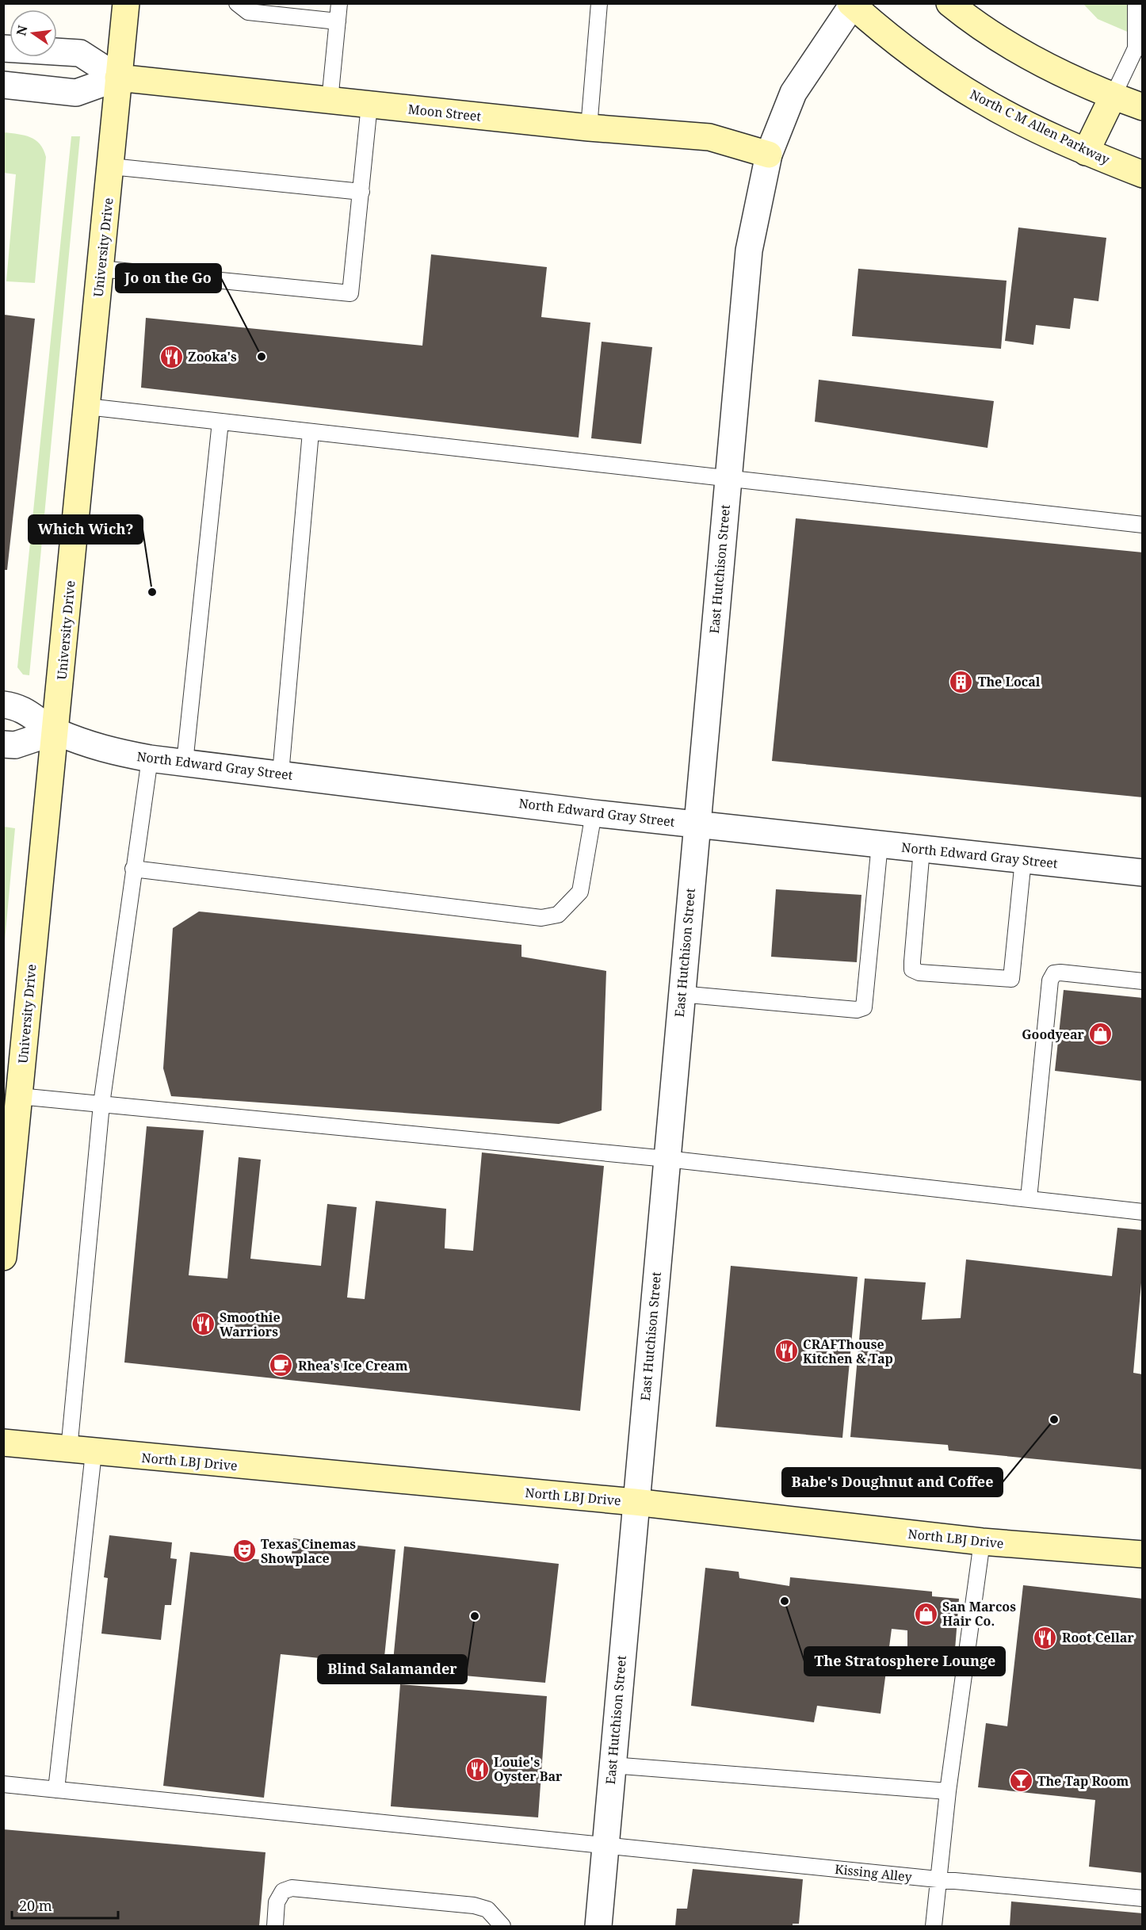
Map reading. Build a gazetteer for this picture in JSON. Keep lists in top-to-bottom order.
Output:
{
  "streets": {
    "main road": [
      "Moon Street",
      "North C M Allen Parkway",
      "University Drive",
      "North LBJ Drive"
    ],
    "street": ["East Hutchison Street", "North Edward Gray Street"],
    "lane": ["Kissing Alley"]
  },
  "crossings": [
    ["Moon Street", "University Drive"],
    ["Moon Street", "East Hutchison Street"],
    ["North C M Allen Parkway", "East Hutchison Street"],
    ["University Drive", "North Edward Gray Street"],
    ["East Hutchison Street", "North Edward Gray Street"],
    ["East Hutchison Street", "North LBJ Drive"],
    ["East Hutchison Street", "Kissing Alley"]
  ],
  "places": {
    "restaurant": [
      "Zooka's",
      "Smoothie Warriors",
      "CRAFThouse Kitchen & Tap",
      "Root Cellar",
      "Louie's Oyster Bar"
    ],
    "other": [
      "Jo on the Go",
      "Which Wich?",
      "Babe's Doughnut and Coffee",
      "The Stratosphere Lounge",
      "Blind Salamander"
    ],
    "building": ["The Local"],
    "shop": ["Goodyear", "San Marcos Hair Co."],
    "cafe": ["Rhea's Ice Cream"],
    "theatre": ["Texas Cinemas Showplace"],
    "bar": ["The Tap Room"]
  },
  "scale_bar": "20 m",
  "north": "left"
}
